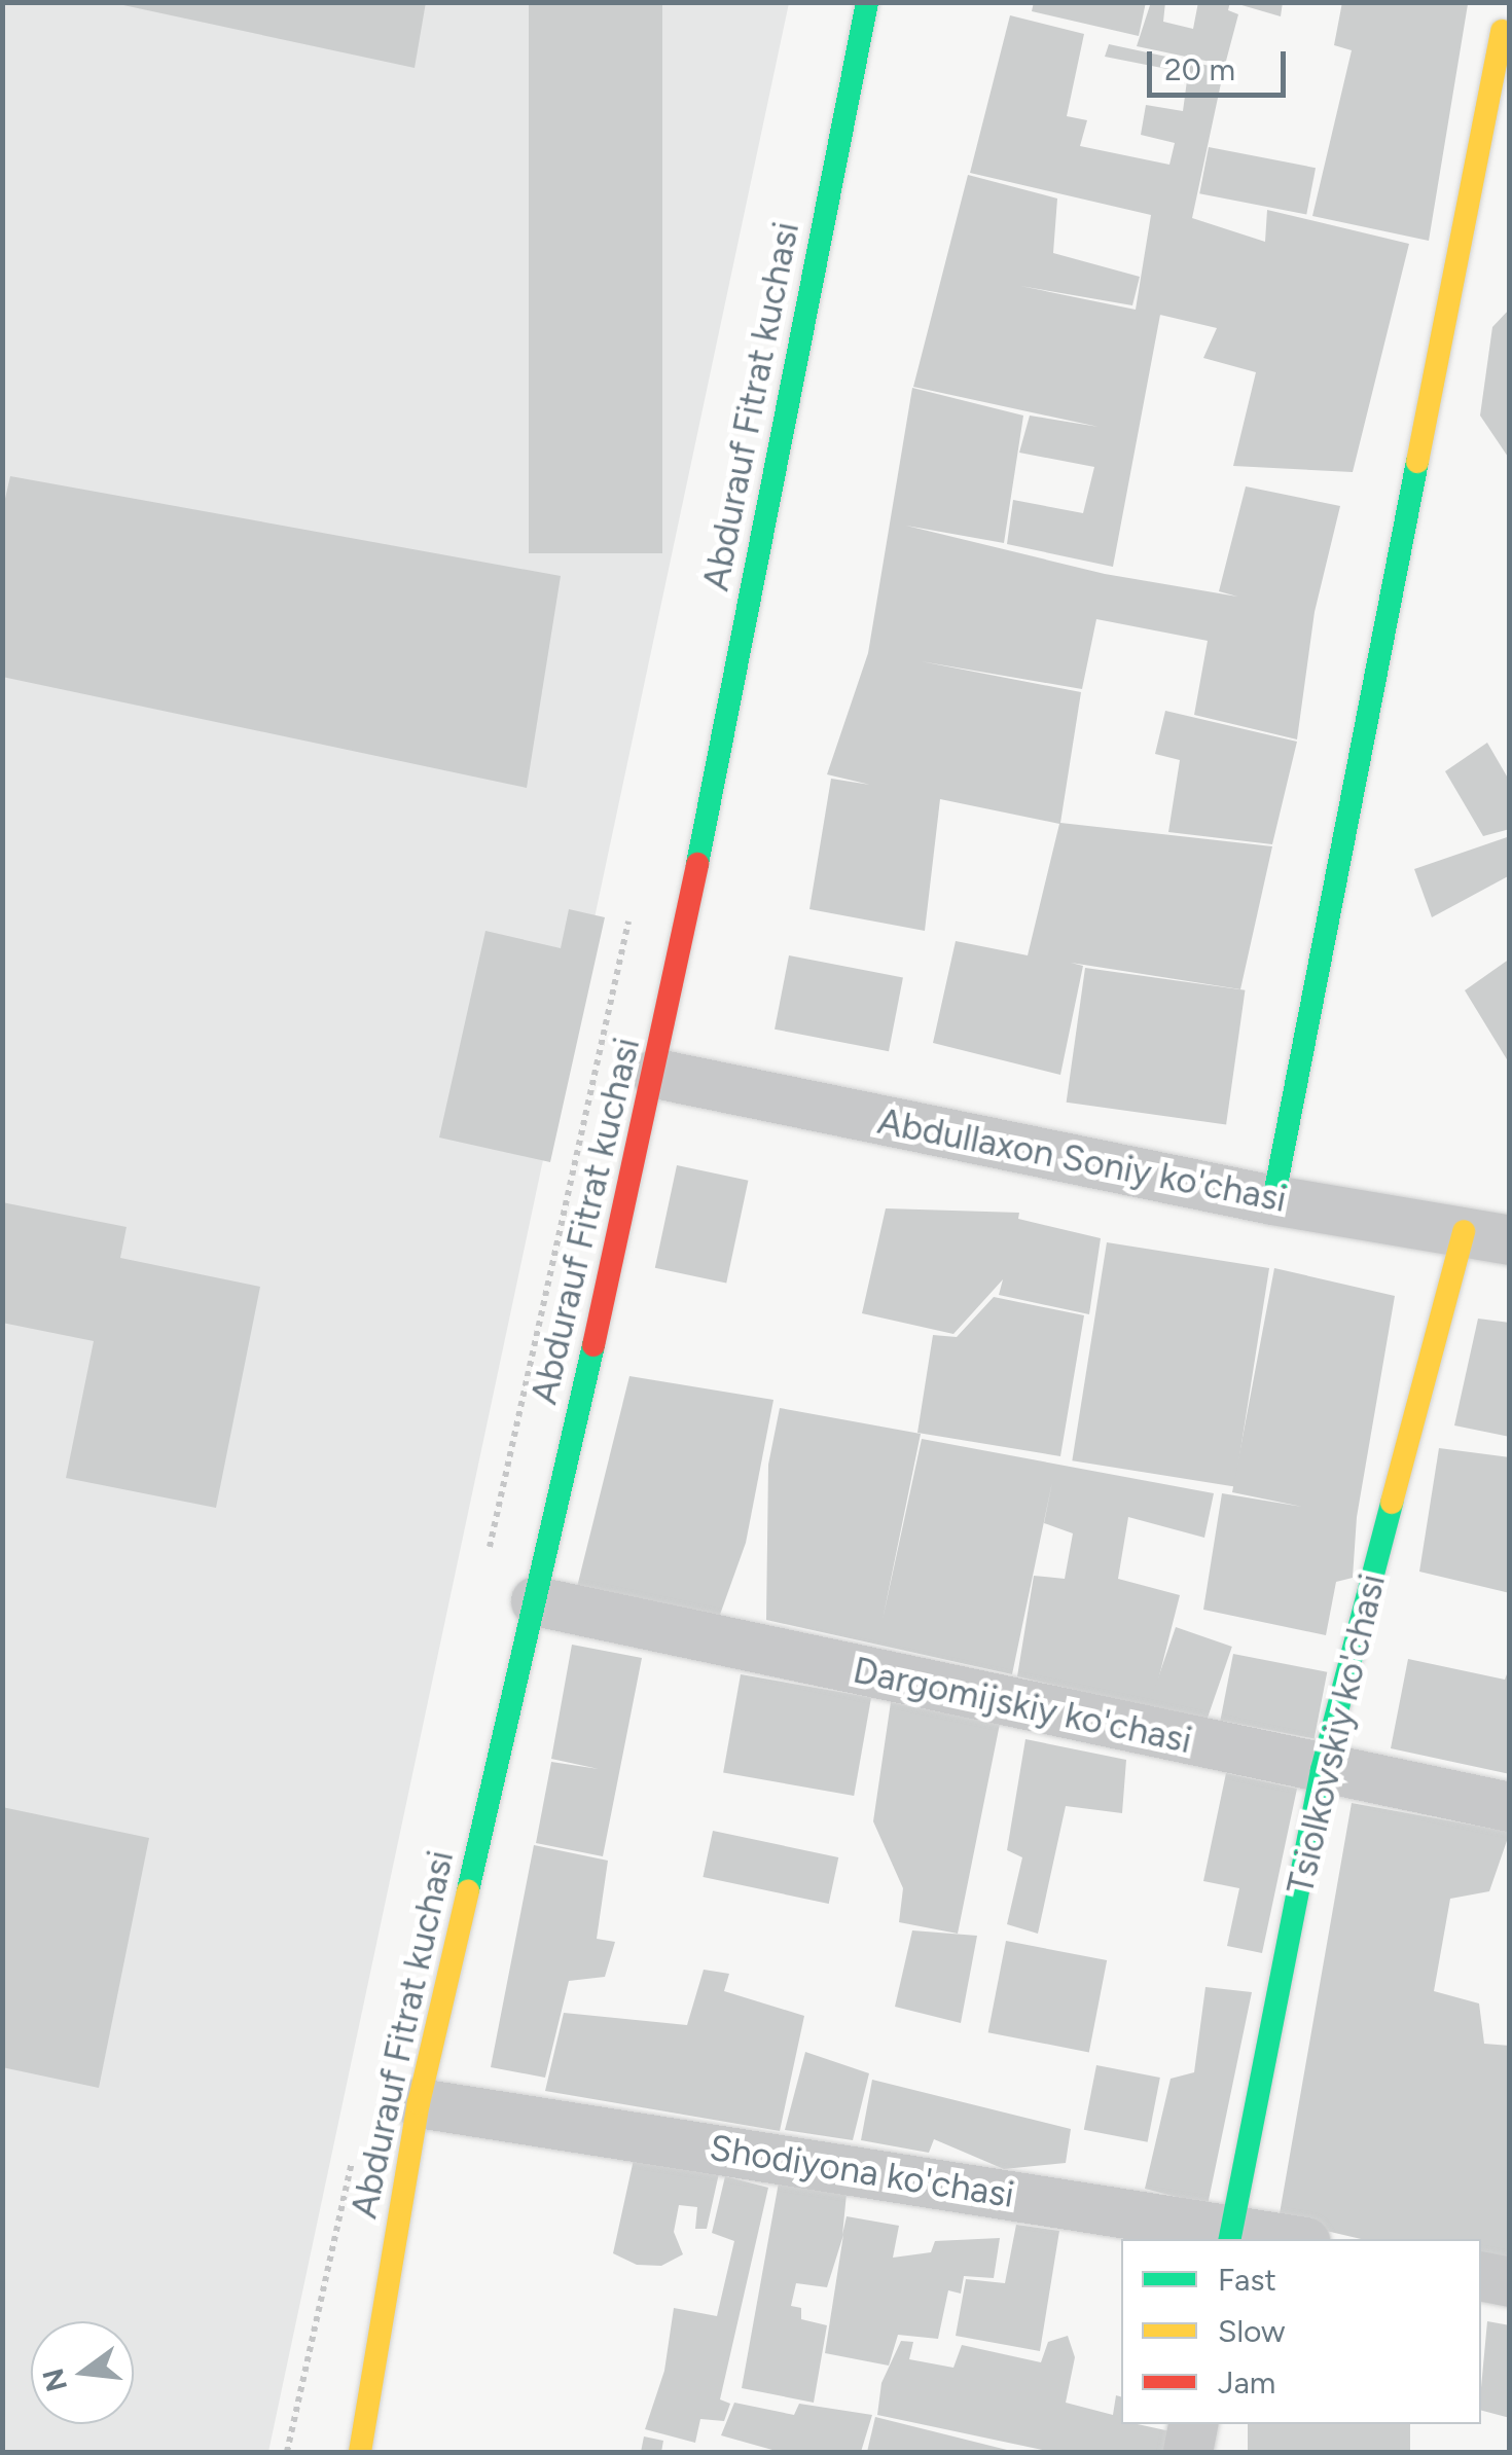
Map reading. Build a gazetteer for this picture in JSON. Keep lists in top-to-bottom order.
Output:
{
  "streets": {
    "street": [
      "Abdurauf Fitrat kuchasi",
      "Abdullaxon Soniy ko'chasi",
      "Dargomijskiy ko'chasi",
      "Tsiolkovskiy ko'chasi",
      "Shodiyona ko'chasi"
    ]
  },
  "crossings": [
    ["Abdurauf Fitrat kuchasi", "Abdullaxon Soniy ko'chasi"],
    ["Abdurauf Fitrat kuchasi", "Dargomijskiy ko'chasi"],
    ["Abdurauf Fitrat kuchasi", "Shodiyona ko'chasi"],
    ["Abdullaxon Soniy ko'chasi", "Tsiolkovskiy ko'chasi"],
    ["Dargomijskiy ko'chasi", "Tsiolkovskiy ko'chasi"],
    ["Tsiolkovskiy ko'chasi", "Shodiyona ko'chasi"]
  ],
  "legend": ["Fast", "Slow", "Jam"],
  "scale_bar": "20 m",
  "north": "left"
}
